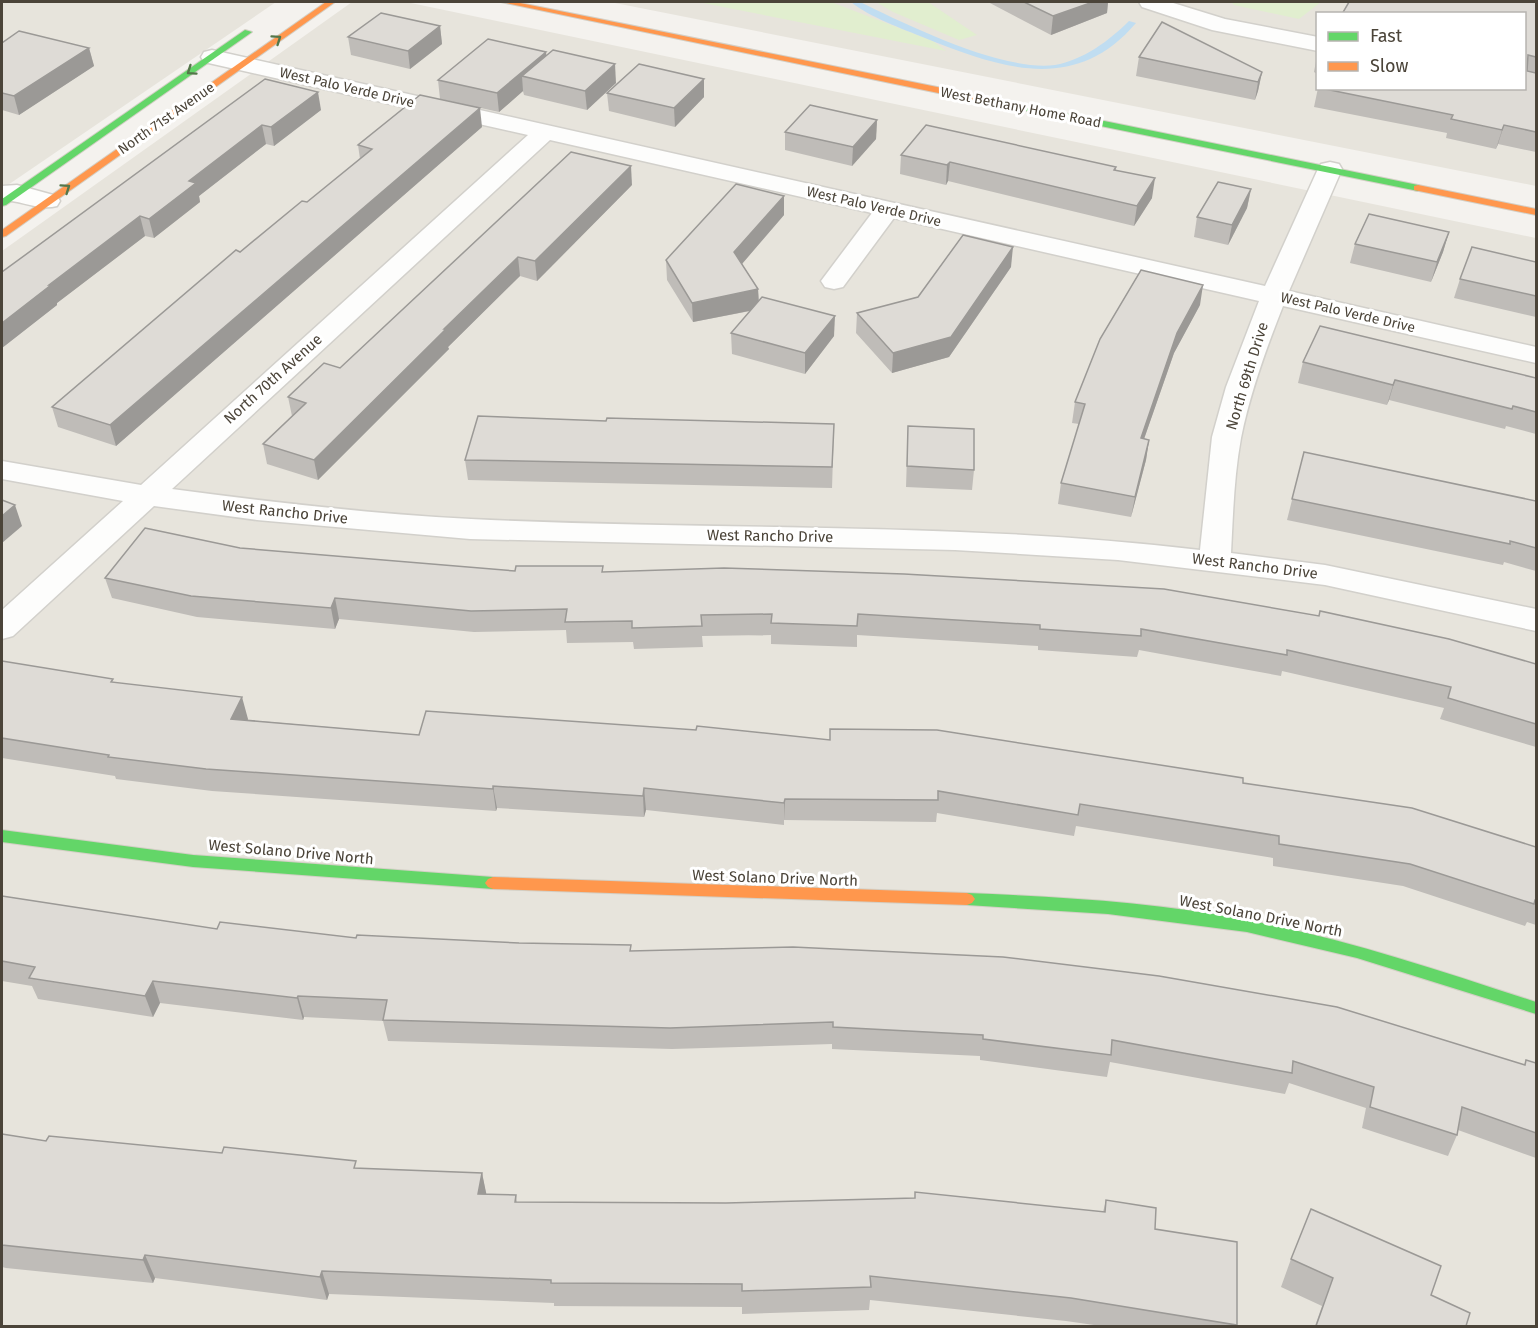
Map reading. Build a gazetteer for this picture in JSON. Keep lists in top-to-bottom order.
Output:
{
  "streets": {
    "street": [
      "West Palo Verde Drive",
      "West Bethany Home Road",
      "North 71st Avenue",
      "North 69th Drive",
      "North 70th Avenue",
      "West Rancho Drive",
      "West Solano Drive North"
    ]
  },
  "crossings": [
    ["West Palo Verde Drive", "North 71st Avenue"],
    ["West Palo Verde Drive", "North 69th Drive"],
    ["West Palo Verde Drive", "North 70th Avenue"],
    ["West Bethany Home Road", "North 69th Drive"],
    ["North 69th Drive", "West Rancho Drive"],
    ["North 70th Avenue", "West Rancho Drive"]
  ],
  "legend": ["Fast", "Slow"]
}
